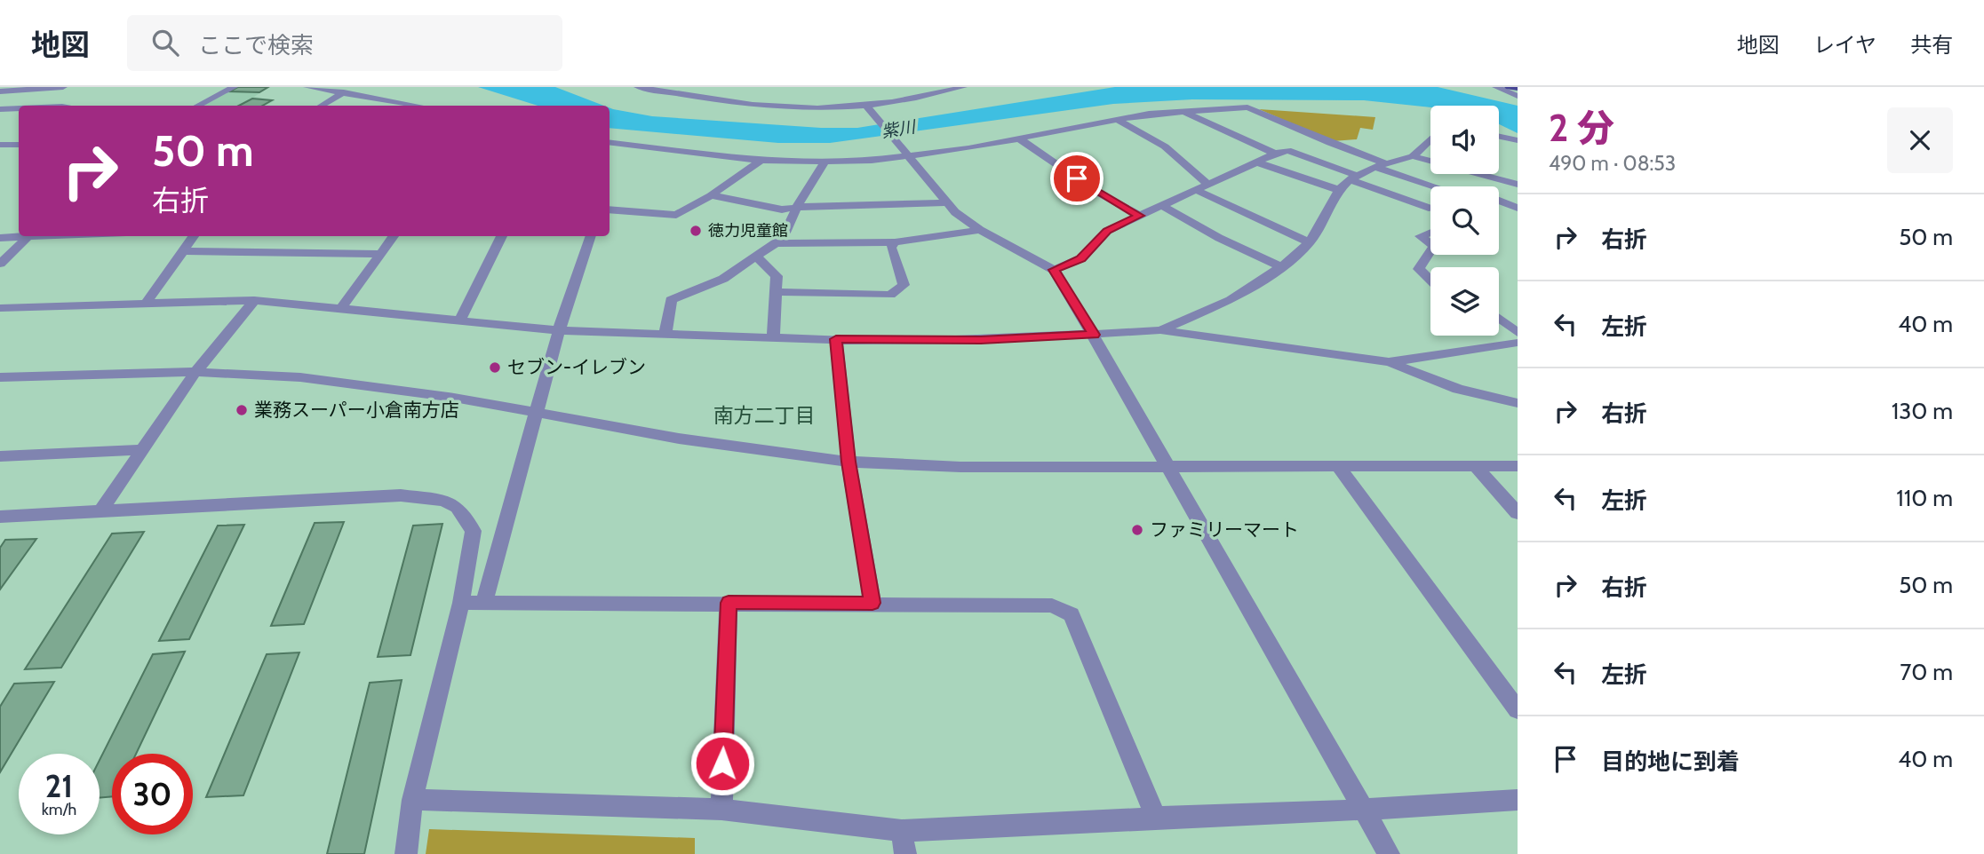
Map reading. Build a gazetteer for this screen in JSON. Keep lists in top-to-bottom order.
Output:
{
  "districts": ["南方二丁目"],
  "water": ["紫川"],
  "places": [
    "徳力児童館",
    "セブン-イレブン",
    "業務スーパー小倉南方店",
    "ファミリーマート"
  ],
  "page": {
    "header": "地図",
    "search": "ここで検索",
    "nav": ["地図", "レイヤ", "共有"],
    "heading": ["2 分", "490 m · 08:53"],
    "turn": ["50 m", "右折"],
    "list": [
      {
        "name": "右折",
        "value": "50 m"
      },
      {
        "name": "左折",
        "value": "40 m"
      },
      {
        "name": "右折",
        "value": "130 m"
      },
      {
        "name": "左折",
        "value": "110 m"
      },
      {
        "name": "右折",
        "value": "50 m"
      },
      {
        "name": "左折",
        "value": "70 m"
      },
      {
        "name": "目的地に到着",
        "value": "40 m"
      }
    ],
    "speed": "21 km/h",
    "limit": "30"
  }
}
